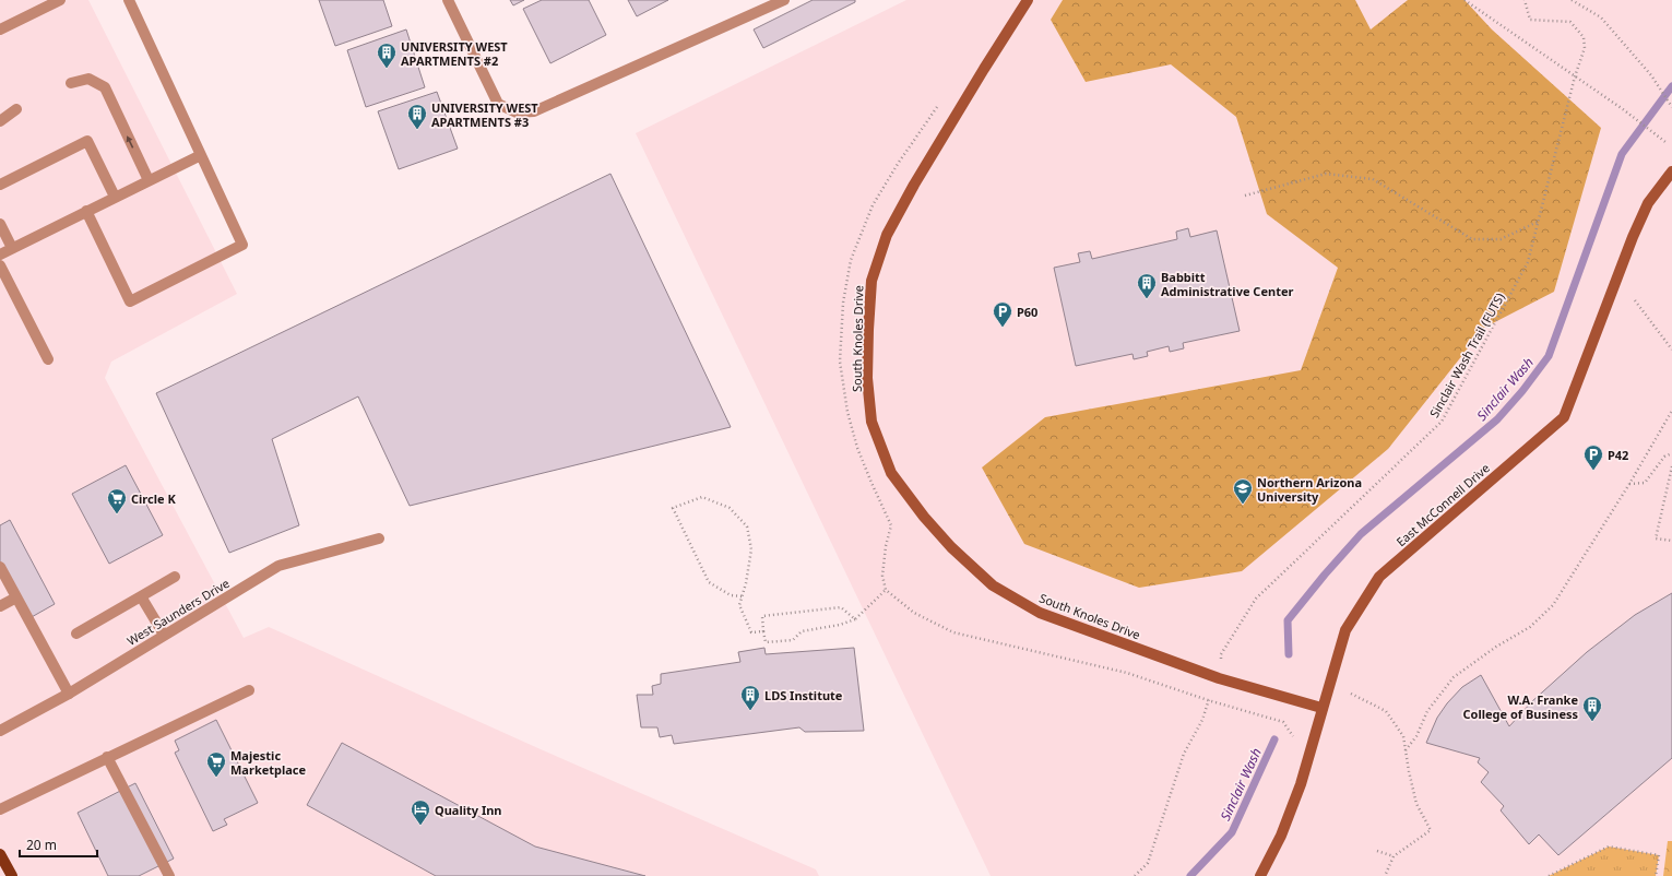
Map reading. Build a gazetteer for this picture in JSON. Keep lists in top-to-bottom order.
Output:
{
  "streets": {
    "street": ["South Knoles Drive", "East McConnell Drive", "West Saunders Drive"],
    "path": ["Sinclair Wash Trail (FUTS)"]
  },
  "crossings": [
    ["South Knoles Drive", "Sinclair Wash Trail (FUTS)"],
    ["South Knoles Drive", "East McConnell Drive"]
  ],
  "water": ["Sinclair Wash"],
  "places": {
    "building": [
      "UNIVERSITY WEST APARTMENTS #2",
      "UNIVERSITY WEST APARTMENTS #3",
      "Babbitt Administrative Center",
      "LDS Institute",
      "W.A. Franke College of Business"
    ],
    "parking": ["P60", "P42"],
    "school or university": ["Northern Arizona University"],
    "supermarket": ["Circle K", "Majestic Marketplace"],
    "hotel": ["Quality Inn"]
  },
  "scale_bar": "20 m"
}
